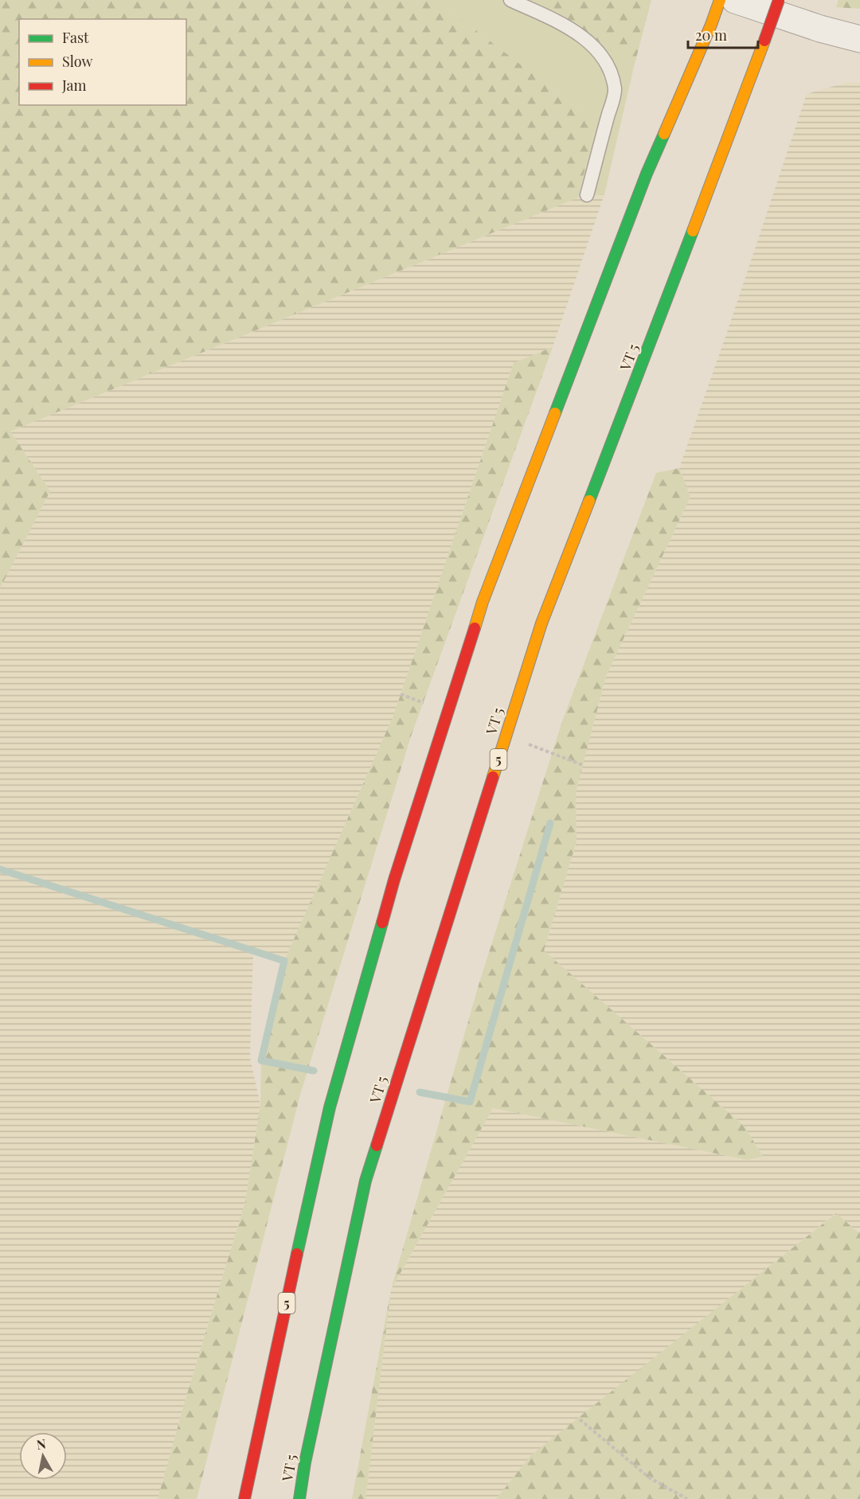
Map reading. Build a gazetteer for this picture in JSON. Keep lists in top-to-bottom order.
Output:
{
  "streets": {
    "highway": ["VT 5", "5"]
  },
  "legend": ["Fast", "Slow", "Jam"],
  "scale_bar": "20 m",
  "north": "top"
}
